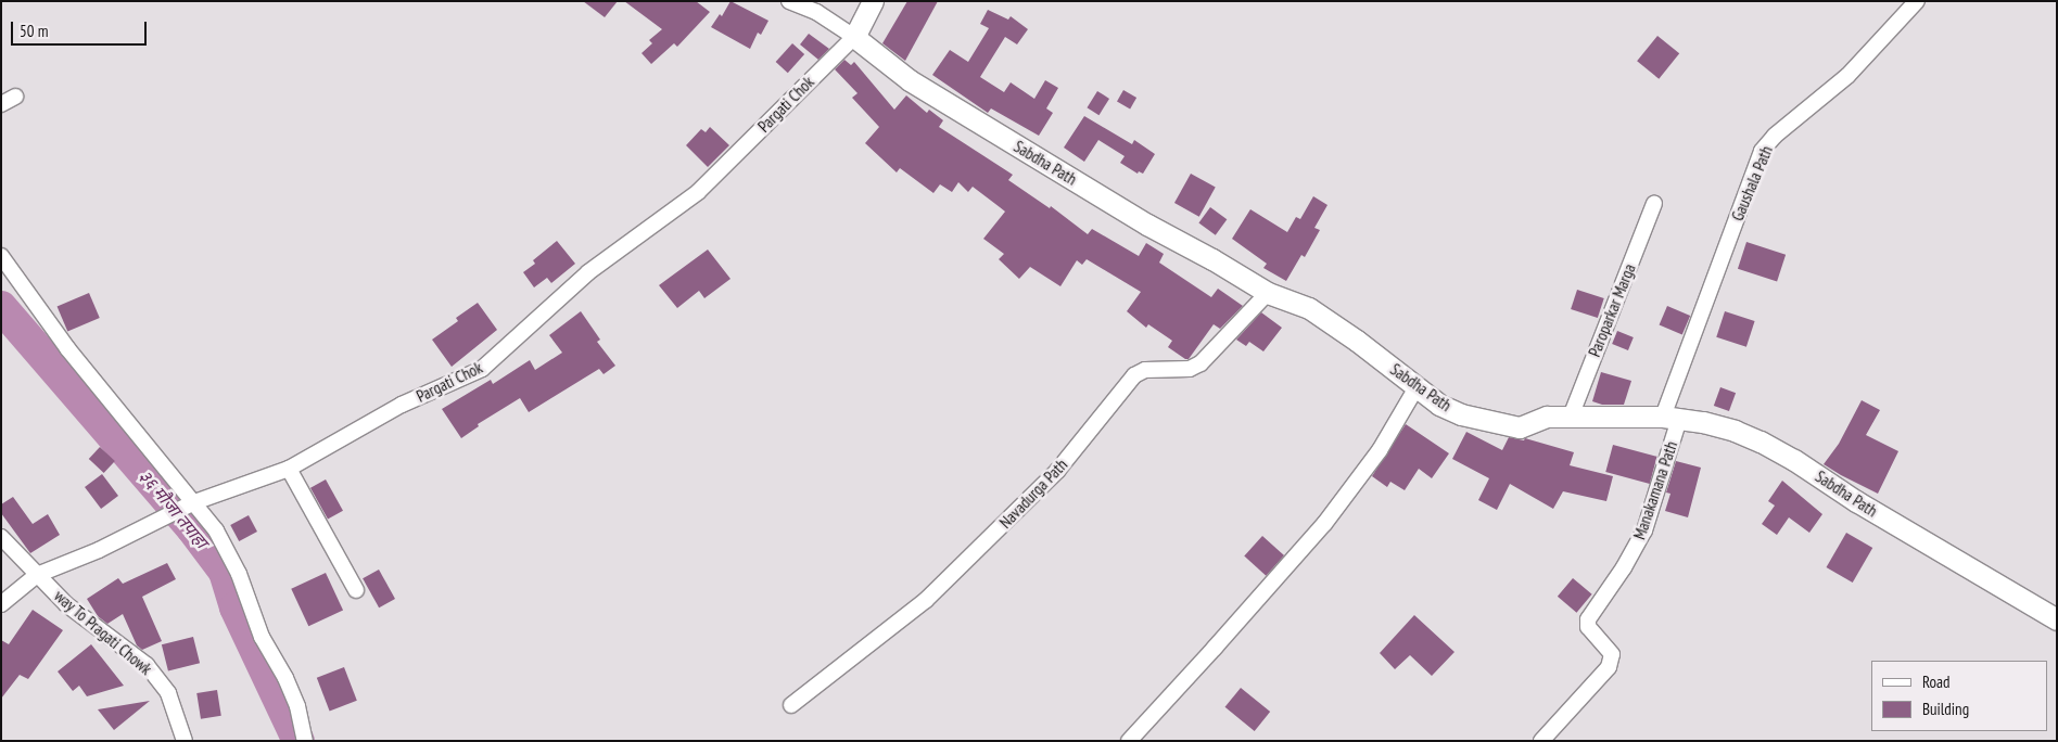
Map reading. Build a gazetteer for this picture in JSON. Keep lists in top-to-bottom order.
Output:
{
  "streets": {
    "street": [
      "Pargati Chok",
      "Sabdha Path",
      "Gaushala Path",
      "Paroparkar Marga",
      "Manakamana Path",
      "Navadurga Path",
      "way To Pragati Chowk"
    ]
  },
  "crossings": [
    ["Pargati Chok", "Sabdha Path"],
    ["Pargati Chok", "way To Pragati Chowk"],
    ["Sabdha Path", "Gaushala Path"],
    ["Sabdha Path", "Paroparkar Marga"],
    ["Sabdha Path", "Manakamana Path"],
    ["Sabdha Path", "Navadurga Path"],
    ["Gaushala Path", "Manakamana Path"]
  ],
  "water": ["३६ मौजा तपाहा"],
  "legend": ["Road", "Building"],
  "scale_bar": "50 m"
}
